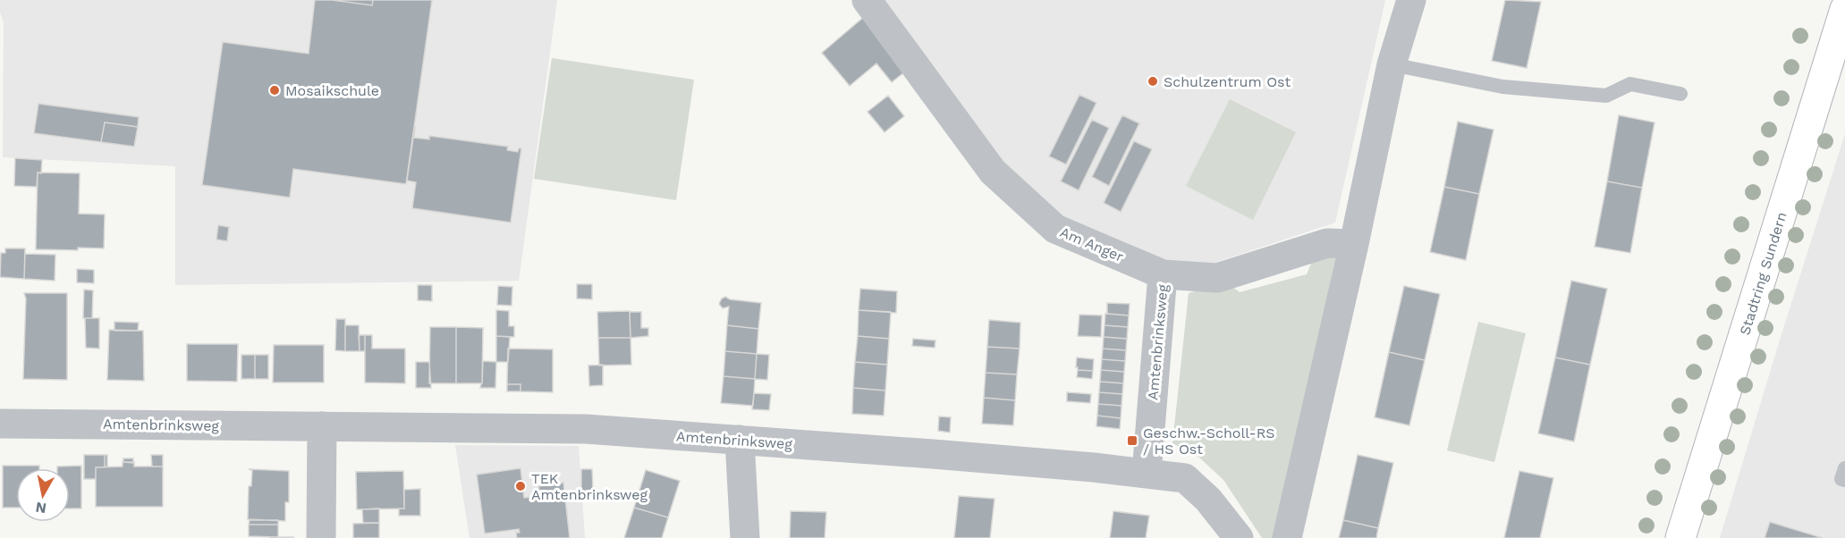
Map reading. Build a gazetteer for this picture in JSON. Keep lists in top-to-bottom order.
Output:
{
  "streets": {
    "main road": ["Stadtring Sundern"],
    "street": ["Am Anger", "Amtenbrinksweg"]
  },
  "crossings": [
    ["Am Anger", "Amtenbrinksweg"]
  ],
  "places": {
    "other": ["Schulzentrum Ost", "Mosaikschule", "TEK Amtenbrinksweg"],
    "transit": ["Geschw.-Scholl-RS / HS Ost"]
  },
  "north": "bottom"
}
